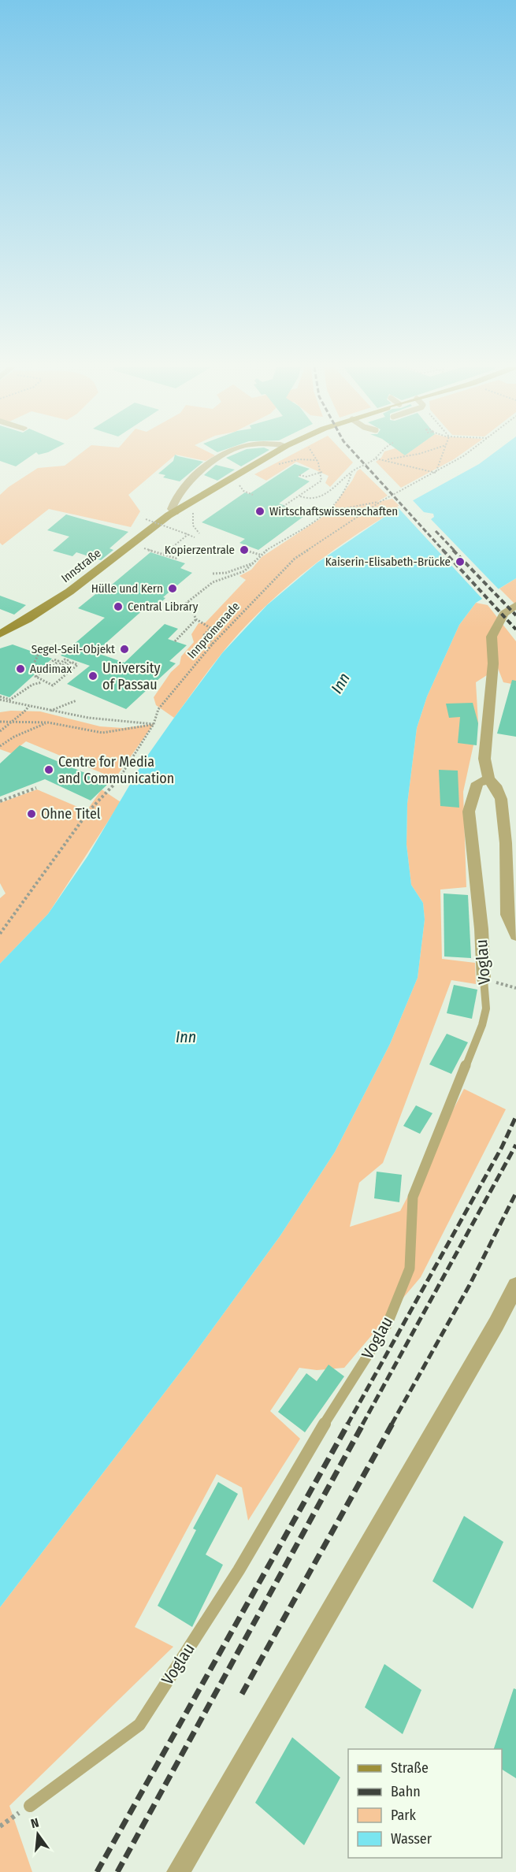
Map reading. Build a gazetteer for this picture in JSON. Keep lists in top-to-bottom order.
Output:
{
  "streets": {
    "street": ["Innstraße", "Voglau"],
    "path": ["Innpromenade"]
  },
  "water": ["Inn"],
  "places": [
    "Wirtschaftswissenschaften",
    "Kopierzentrale",
    "Kaiserin-Elisabeth-Brücke",
    "Hülle und Kern",
    "Central Library",
    "Segel-Seil-Objekt",
    "Audimax",
    "University of Passau",
    "Centre for Media and Communication",
    "Ohne Titel"
  ],
  "legend": [
    "Straße",
    "Bahn",
    "Park",
    "Wasser"
  ],
  "north": "top"
}
